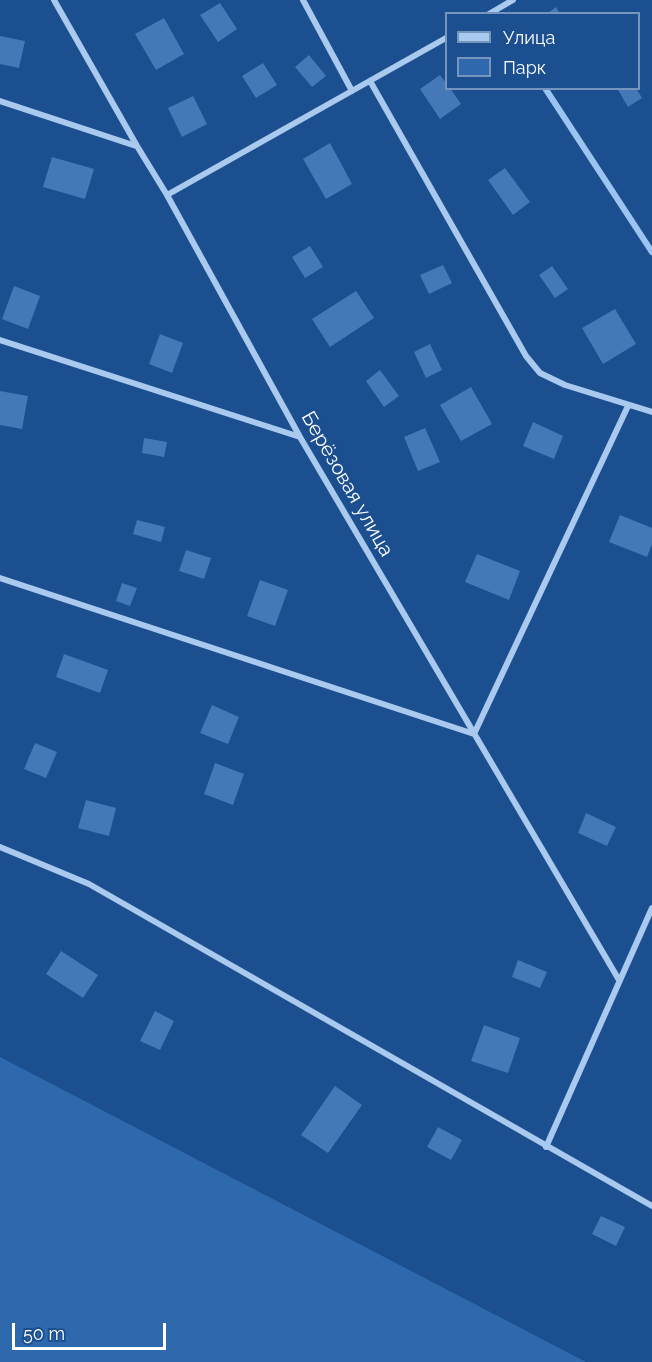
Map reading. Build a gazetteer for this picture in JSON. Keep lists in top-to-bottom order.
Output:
{
  "streets": {
    "street": ["Берёзовая улица"]
  },
  "legend": ["Улица", "Парк"],
  "scale_bar": "50 m"
}
